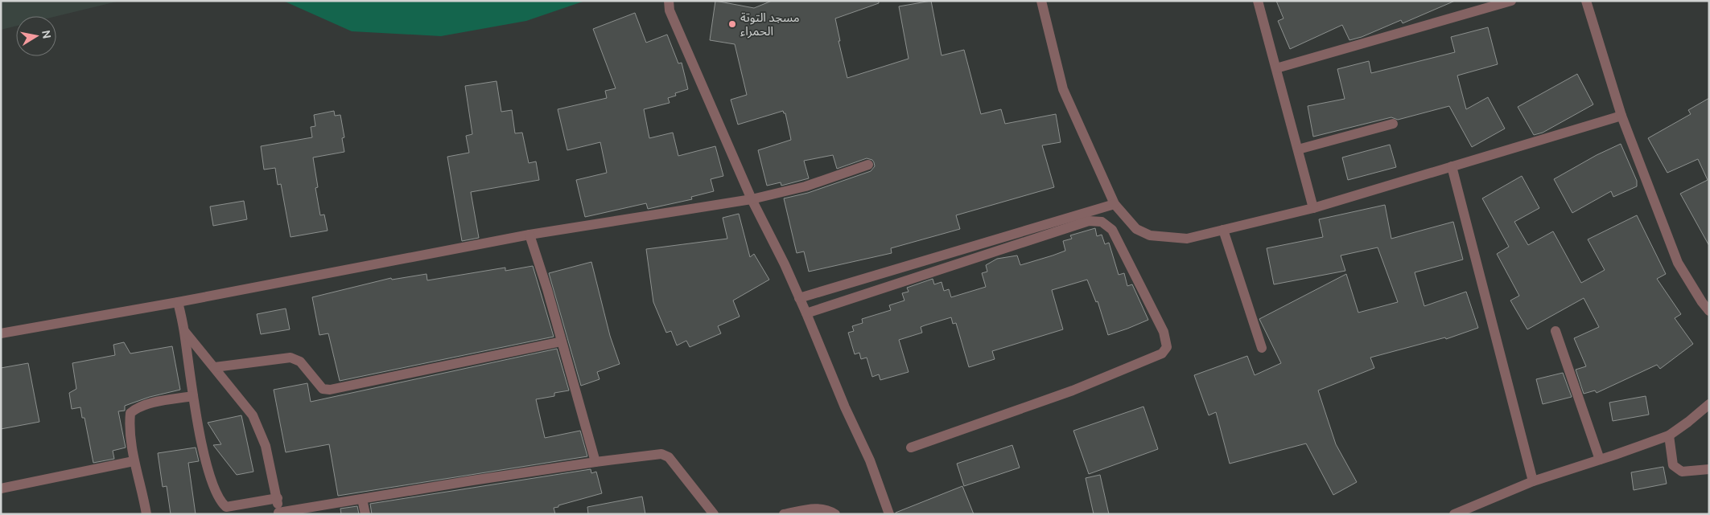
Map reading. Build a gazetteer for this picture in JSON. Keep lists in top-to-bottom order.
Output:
{
  "places": ["مسجد التوتة الحمراء"],
  "north": "right"
}
